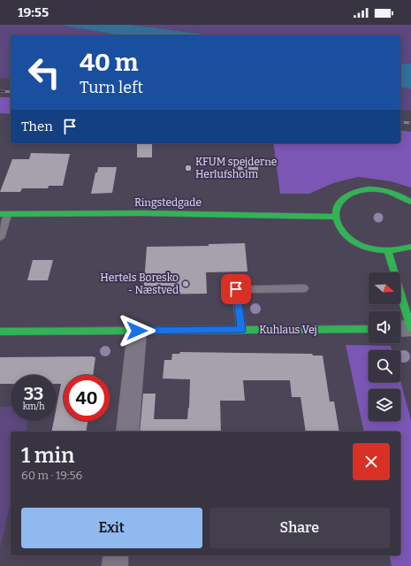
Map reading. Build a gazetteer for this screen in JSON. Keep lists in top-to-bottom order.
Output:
{
  "streets": {
    "street": ["Ringstedgade", "Kuhlaus Vej"]
  },
  "places": ["KFUM spejderne Herlufsholm", "Hertels Boresko - Næstved"],
  "north": "right",
  "page": {
    "status": "19:55",
    "turn": ["40 m", "Turn left"],
    "then": "Then",
    "speed": "33 km/h",
    "limit": "40",
    "heading": ["1 min", "60 m · 19:56"],
    "buttons": ["Exit", "Share"]
  }
}
